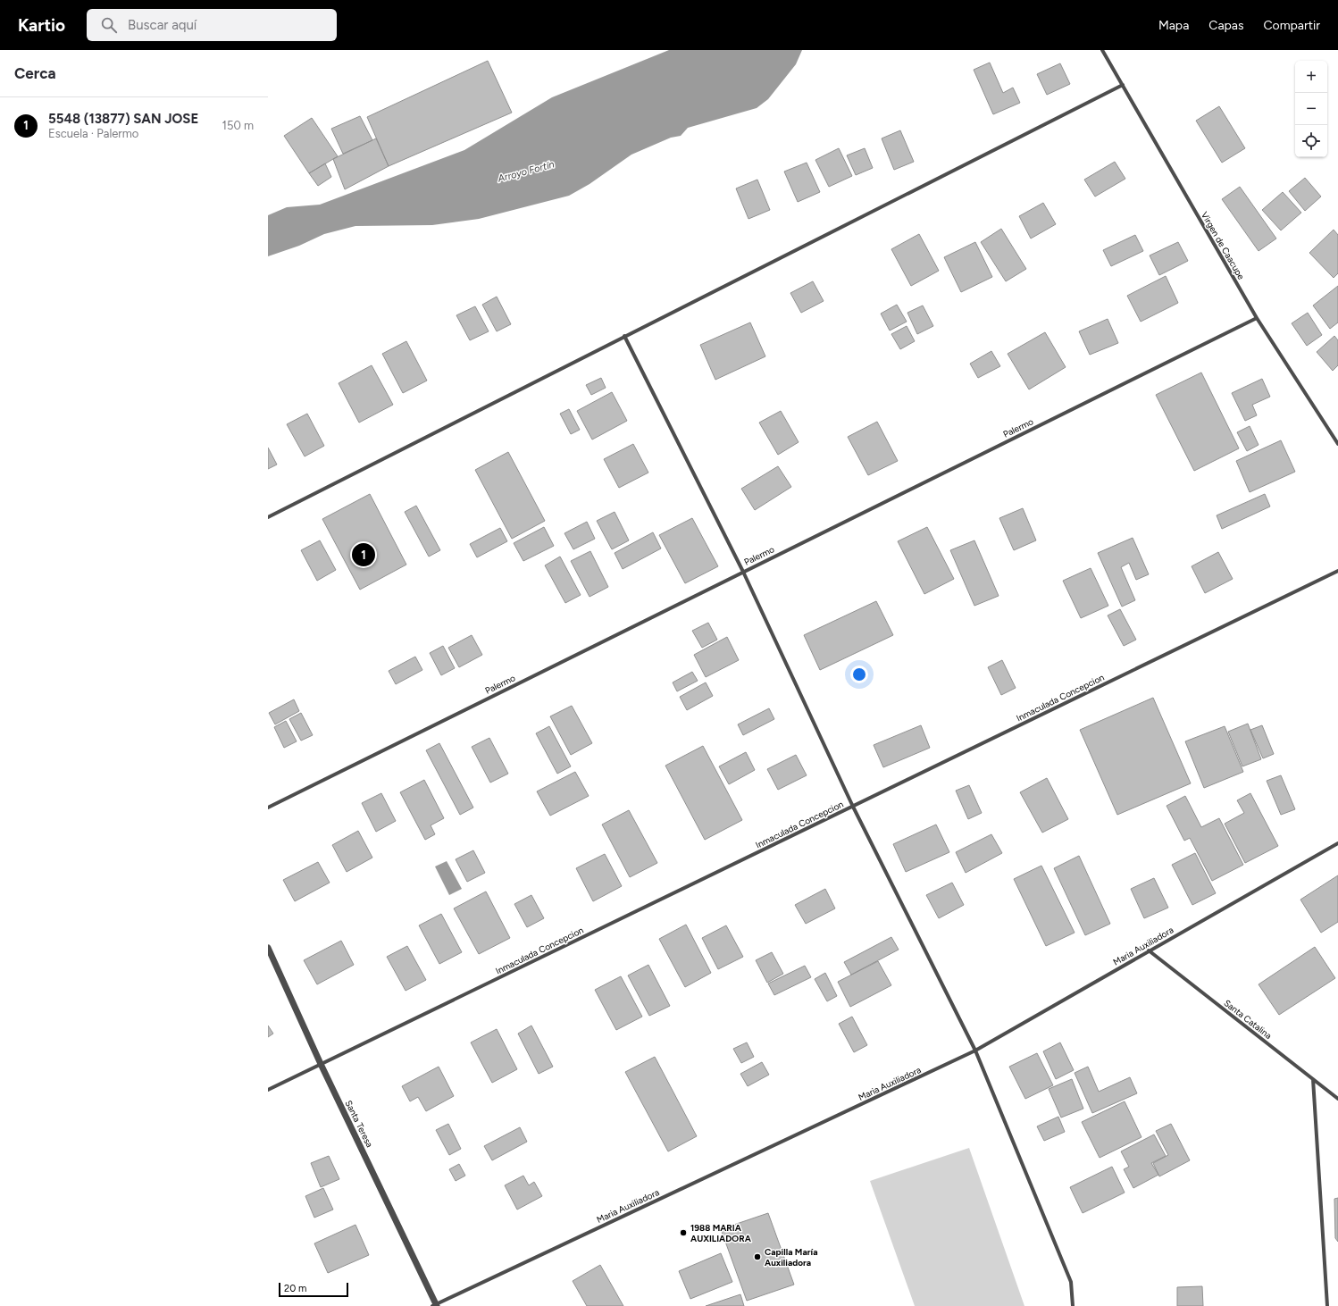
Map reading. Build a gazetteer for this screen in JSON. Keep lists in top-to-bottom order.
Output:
{
  "streets": {
    "street": [
      "Virgen de Caacupe",
      "Palermo",
      "Inmaculada Concepcion",
      "Maria Auxiliadora",
      "Santa Catalina",
      "Santa Teresa"
    ]
  },
  "crossings": [
    ["Virgen de Caacupe", "Palermo"],
    ["Inmaculada Concepcion", "Santa Teresa"],
    ["Maria Auxiliadora", "Santa Catalina"],
    ["Maria Auxiliadora", "Santa Teresa"]
  ],
  "water": ["Arroyo Fortín"],
  "places": ["1988 MARIA AUXILIADORA", "Capilla María Auxiliadora"],
  "scale_bar": "20 m",
  "page": {
    "header": "Kartio",
    "search": "Buscar aquí",
    "nav": ["Mapa", "Capas", "Compartir"],
    "heading": "Cerca",
    "map_buttons": ["+", "−"],
    "list": [
      {
        "mark": "1",
        "name": "5548 (13877) SAN JOSE",
        "note": "Escuela · Palermo",
        "value": "150 m"
      }
    ],
    "pins": "1",
    "scale": "20 m"
  }
}
